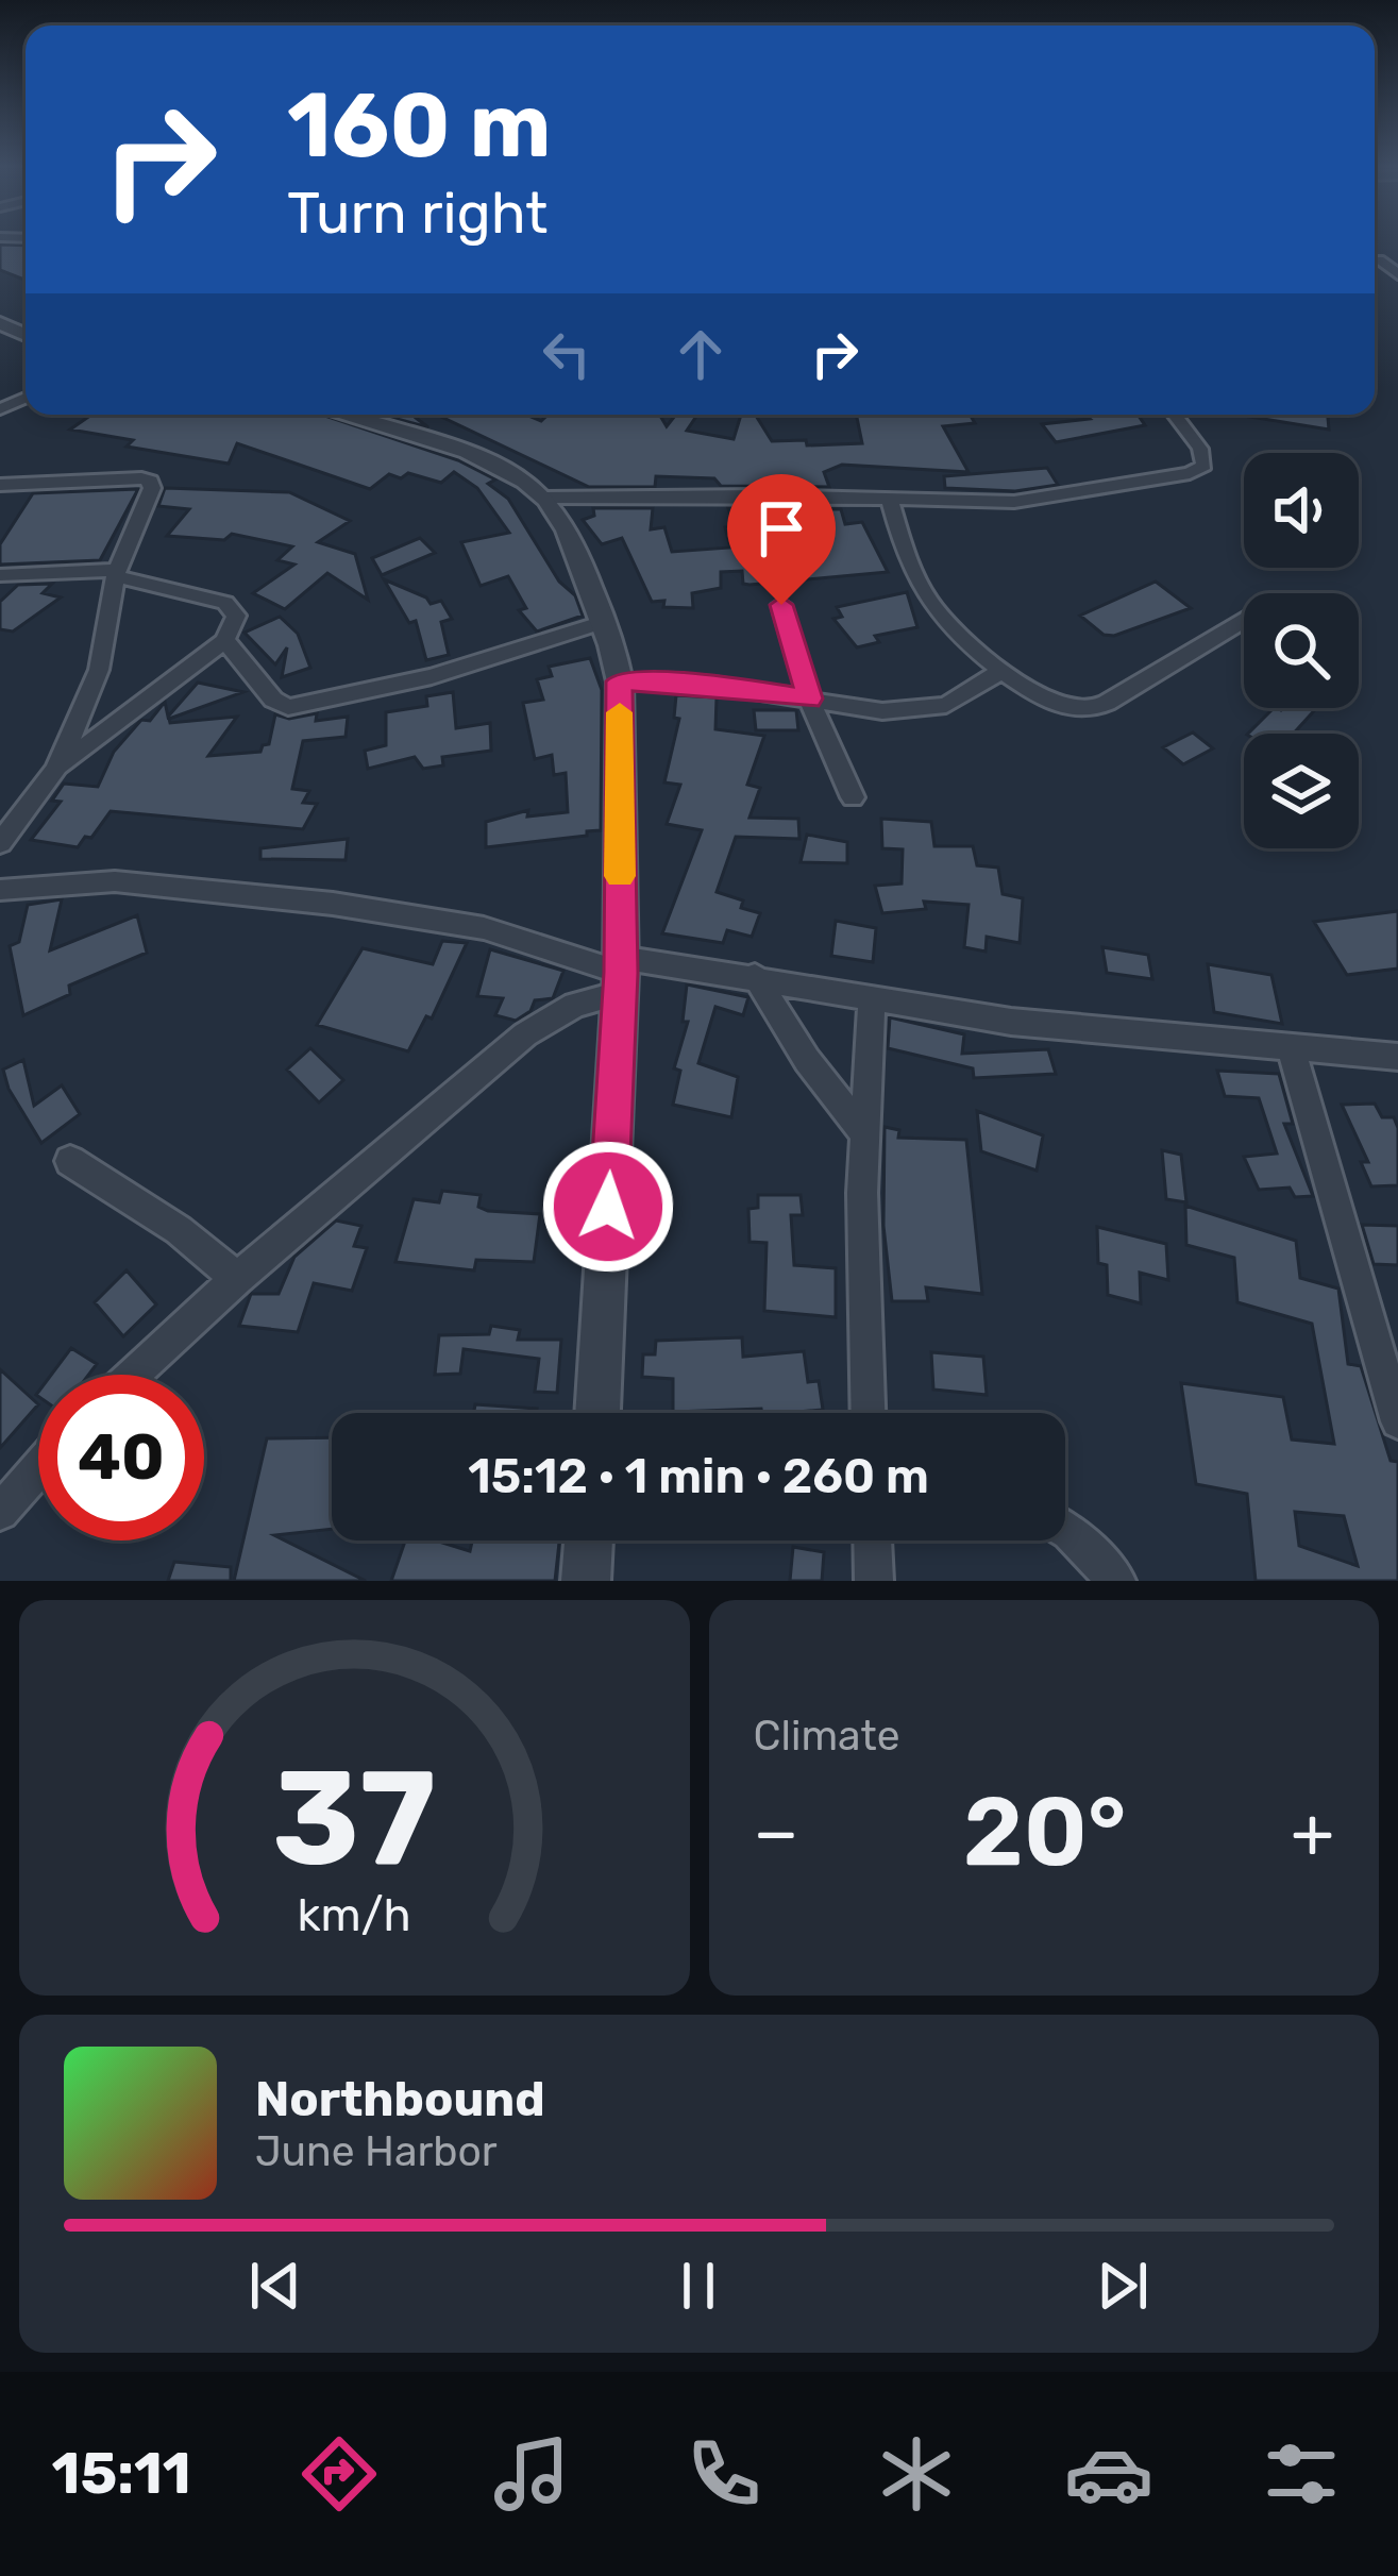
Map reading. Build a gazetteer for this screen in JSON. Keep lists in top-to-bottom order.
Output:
{
  "page": {
    "turn": ["160 m", "Turn right"],
    "limit": "40",
    "trip": "15:12 · 1 min · 260 m",
    "tile": "Climate",
    "heat": ["−", "20°", "+"],
    "song": ["Northbound", "June Harbor"],
    "tabs": "15:11",
    "gauge": ["37", "km/h"]
  }
}
